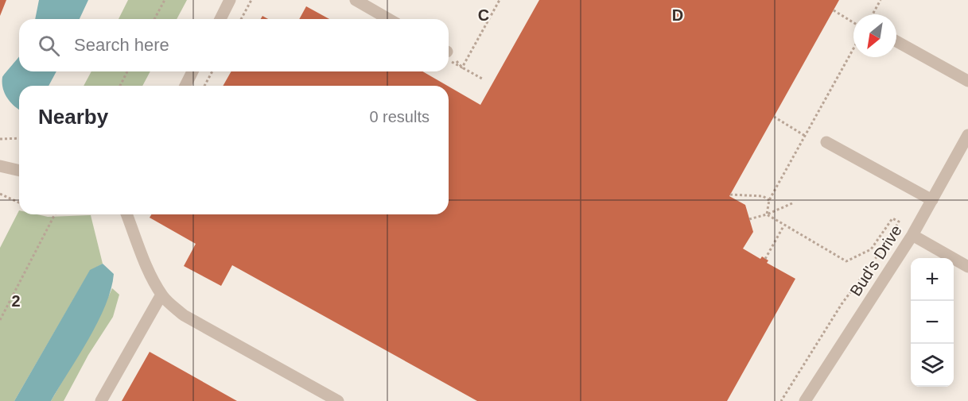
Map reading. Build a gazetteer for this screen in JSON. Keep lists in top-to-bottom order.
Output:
{
  "streets": {
    "street": ["Bud's Drive"]
  },
  "north": "bottom left",
  "page": {
    "search": "Search here",
    "heading": ["Nearby", "0 results"],
    "map_buttons": ["+", "−"]
  },
  "grid": {
    "columns": ["C", "D"],
    "rows": ["2"]
  }
}
